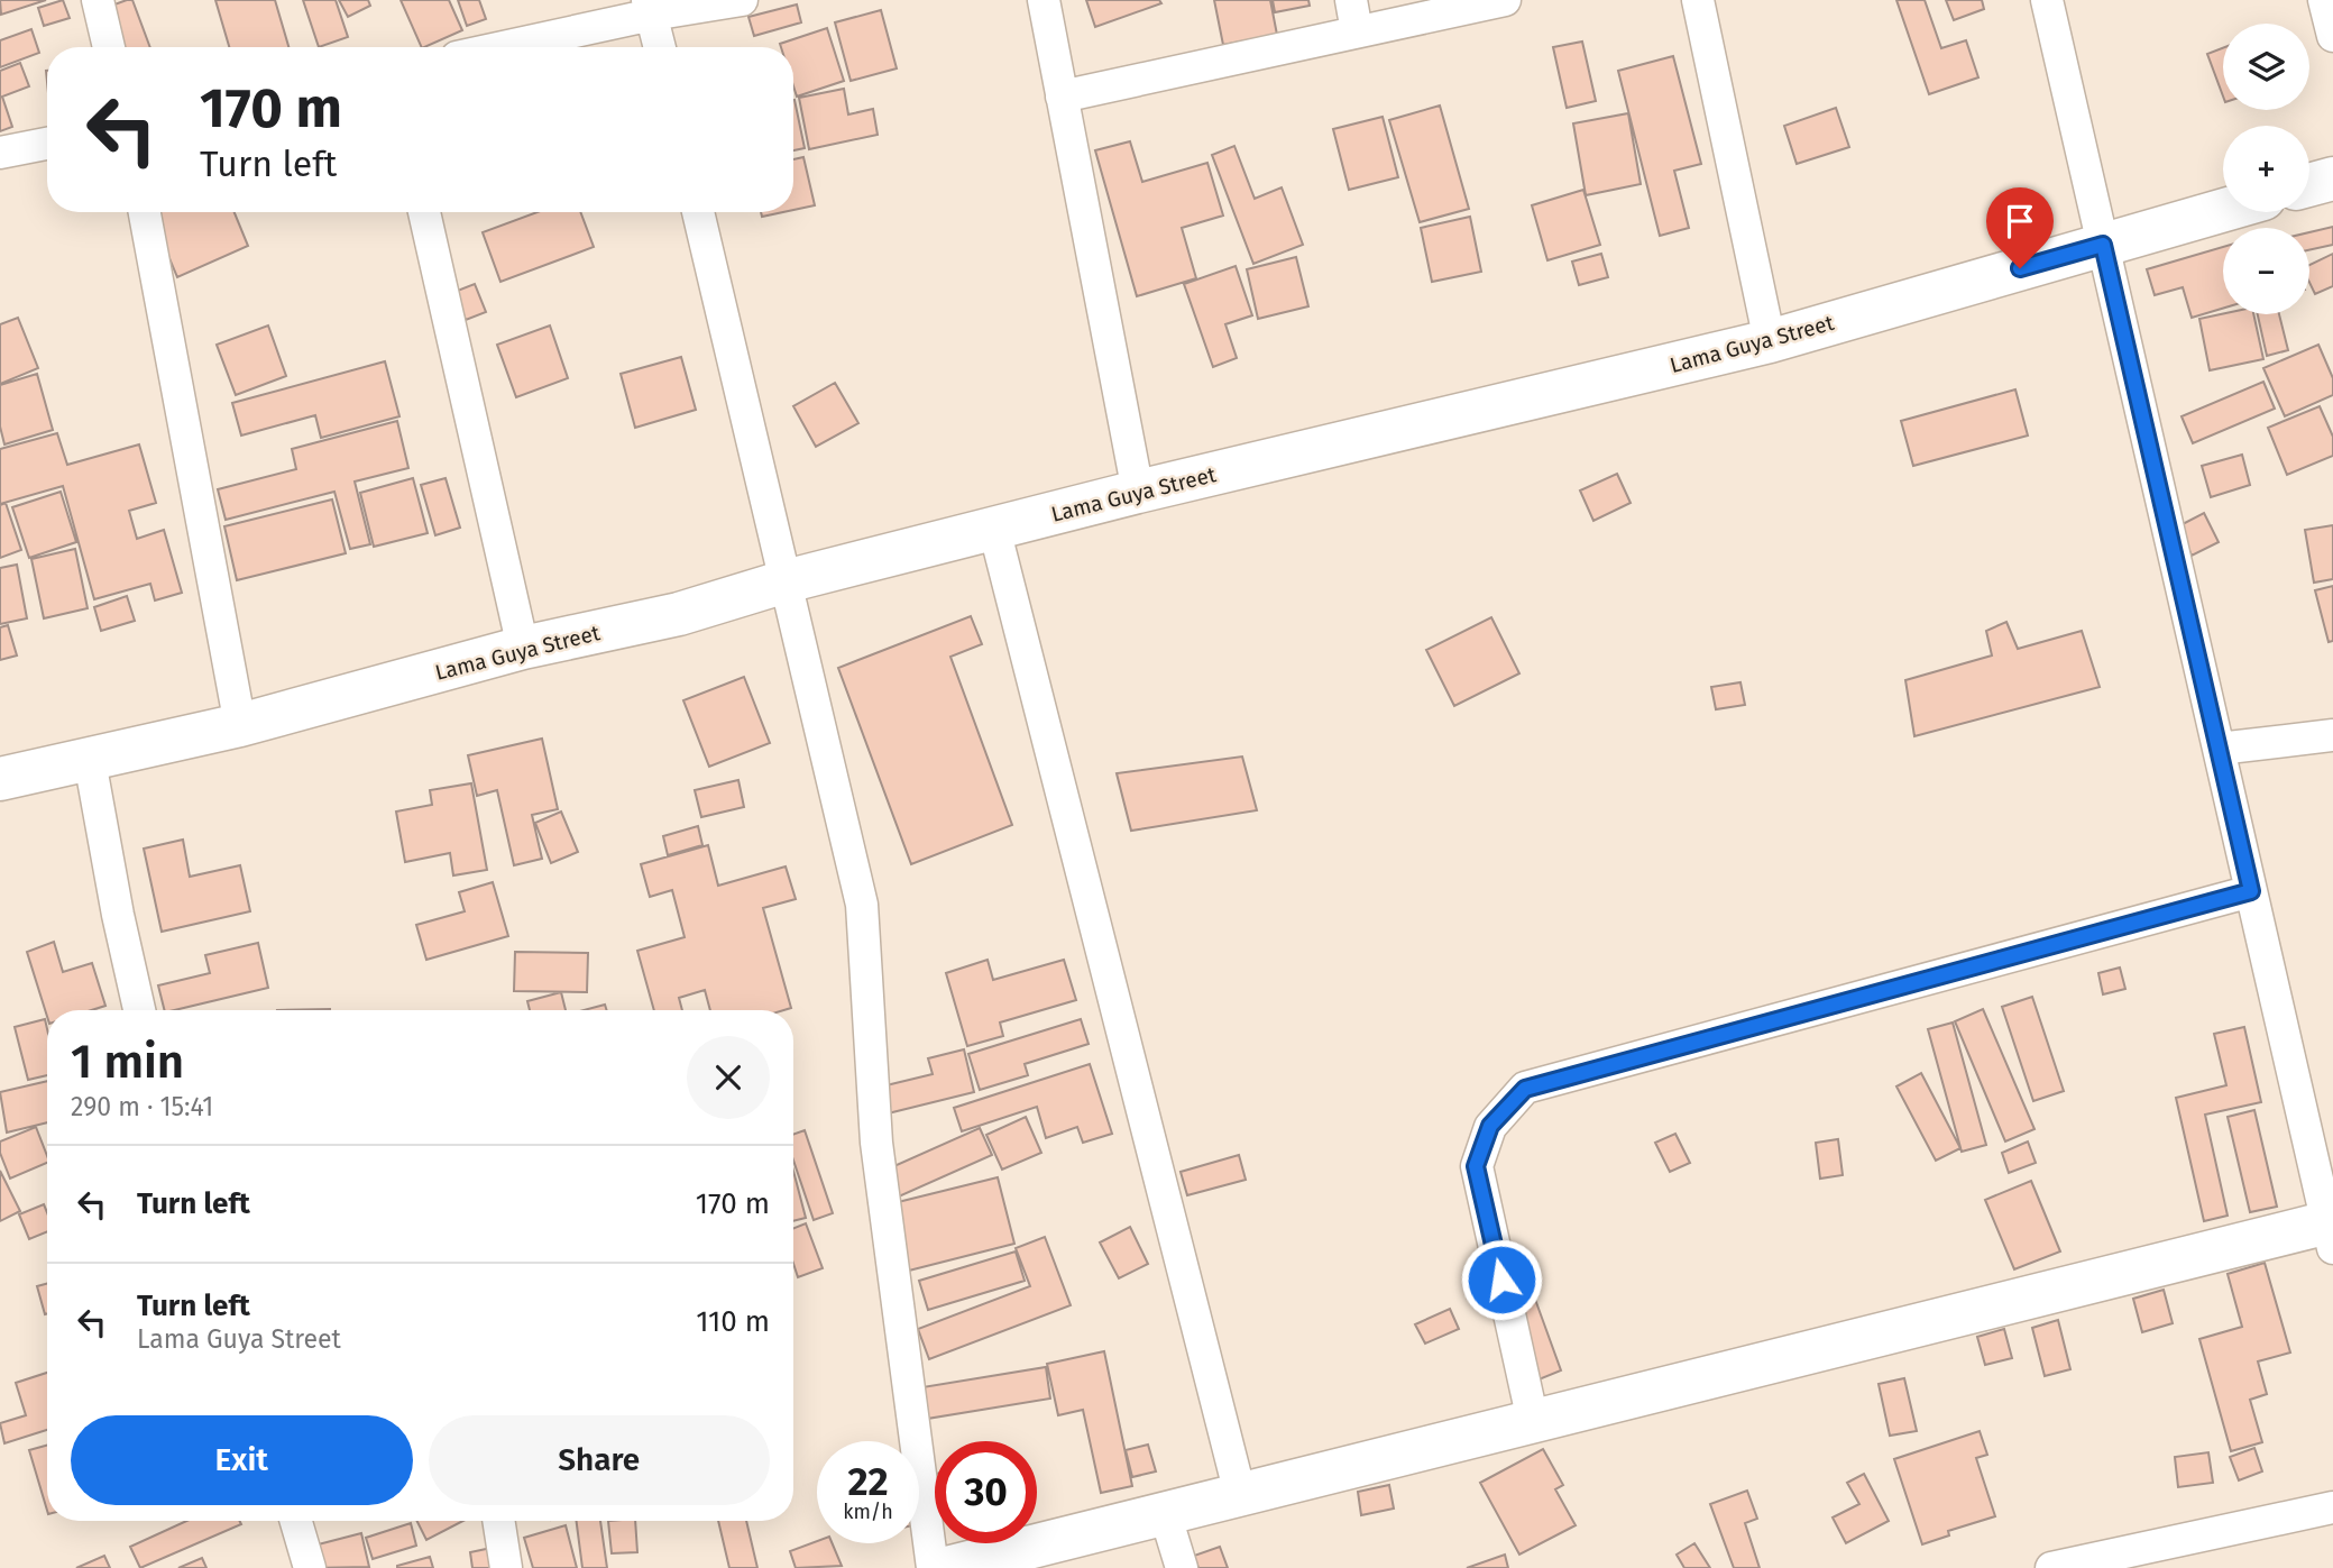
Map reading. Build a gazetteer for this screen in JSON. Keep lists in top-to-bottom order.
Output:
{
  "streets": {
    "street": ["Lama Guya Street"]
  },
  "page": {
    "map_buttons": ["+", "−"],
    "turn": ["170 m", "Turn left"],
    "heading": ["1 min", "290 m · 15:41"],
    "list": [
      {
        "name": "Turn left",
        "value": "170 m"
      },
      {
        "name": "Turn left",
        "note": "Lama Guya Street",
        "value": "110 m"
      }
    ],
    "buttons": ["Exit", "Share"],
    "speed": "22 km/h",
    "limit": "30"
  }
}
